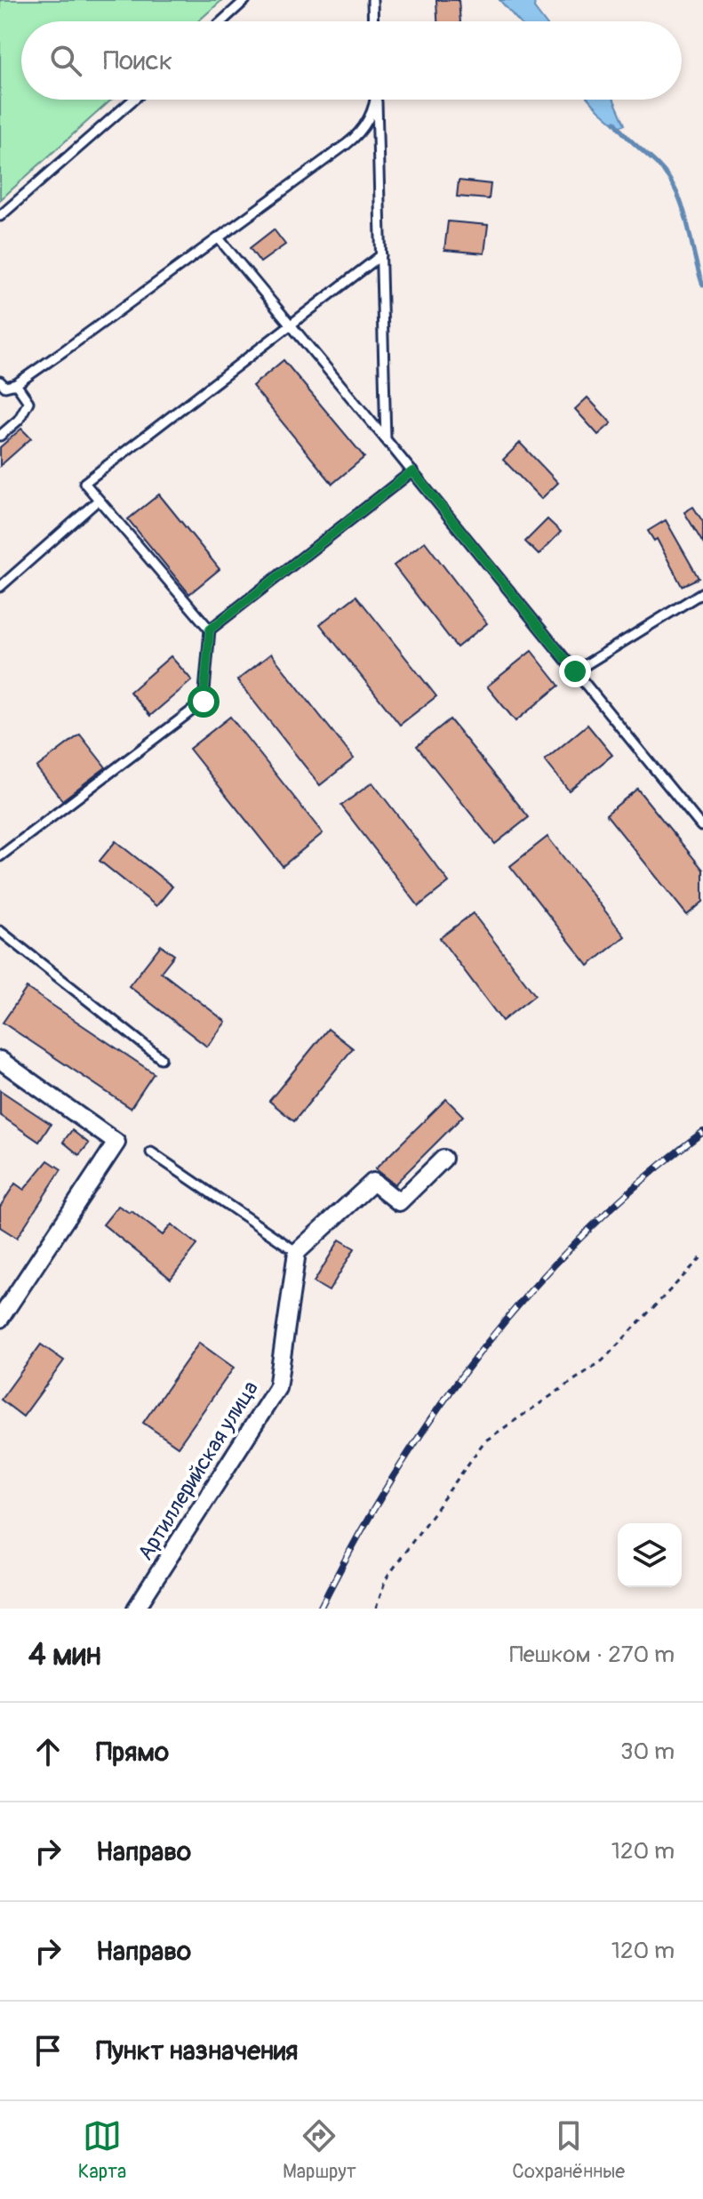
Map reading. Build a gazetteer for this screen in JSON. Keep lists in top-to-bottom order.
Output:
{
  "streets": {
    "street": ["Артиллерийская улица"]
  },
  "page": {
    "search": "Поиск",
    "heading": ["4 мин", "Пешком · 270 m"],
    "list": [
      ["Прямо", "30 m"],
      ["Направо", "120 m"],
      ["Направо", "120 m"],
      "Пункт назначения"
    ],
    "nav": ["Карта", "Маршрут", "Сохранённые"]
  }
}
